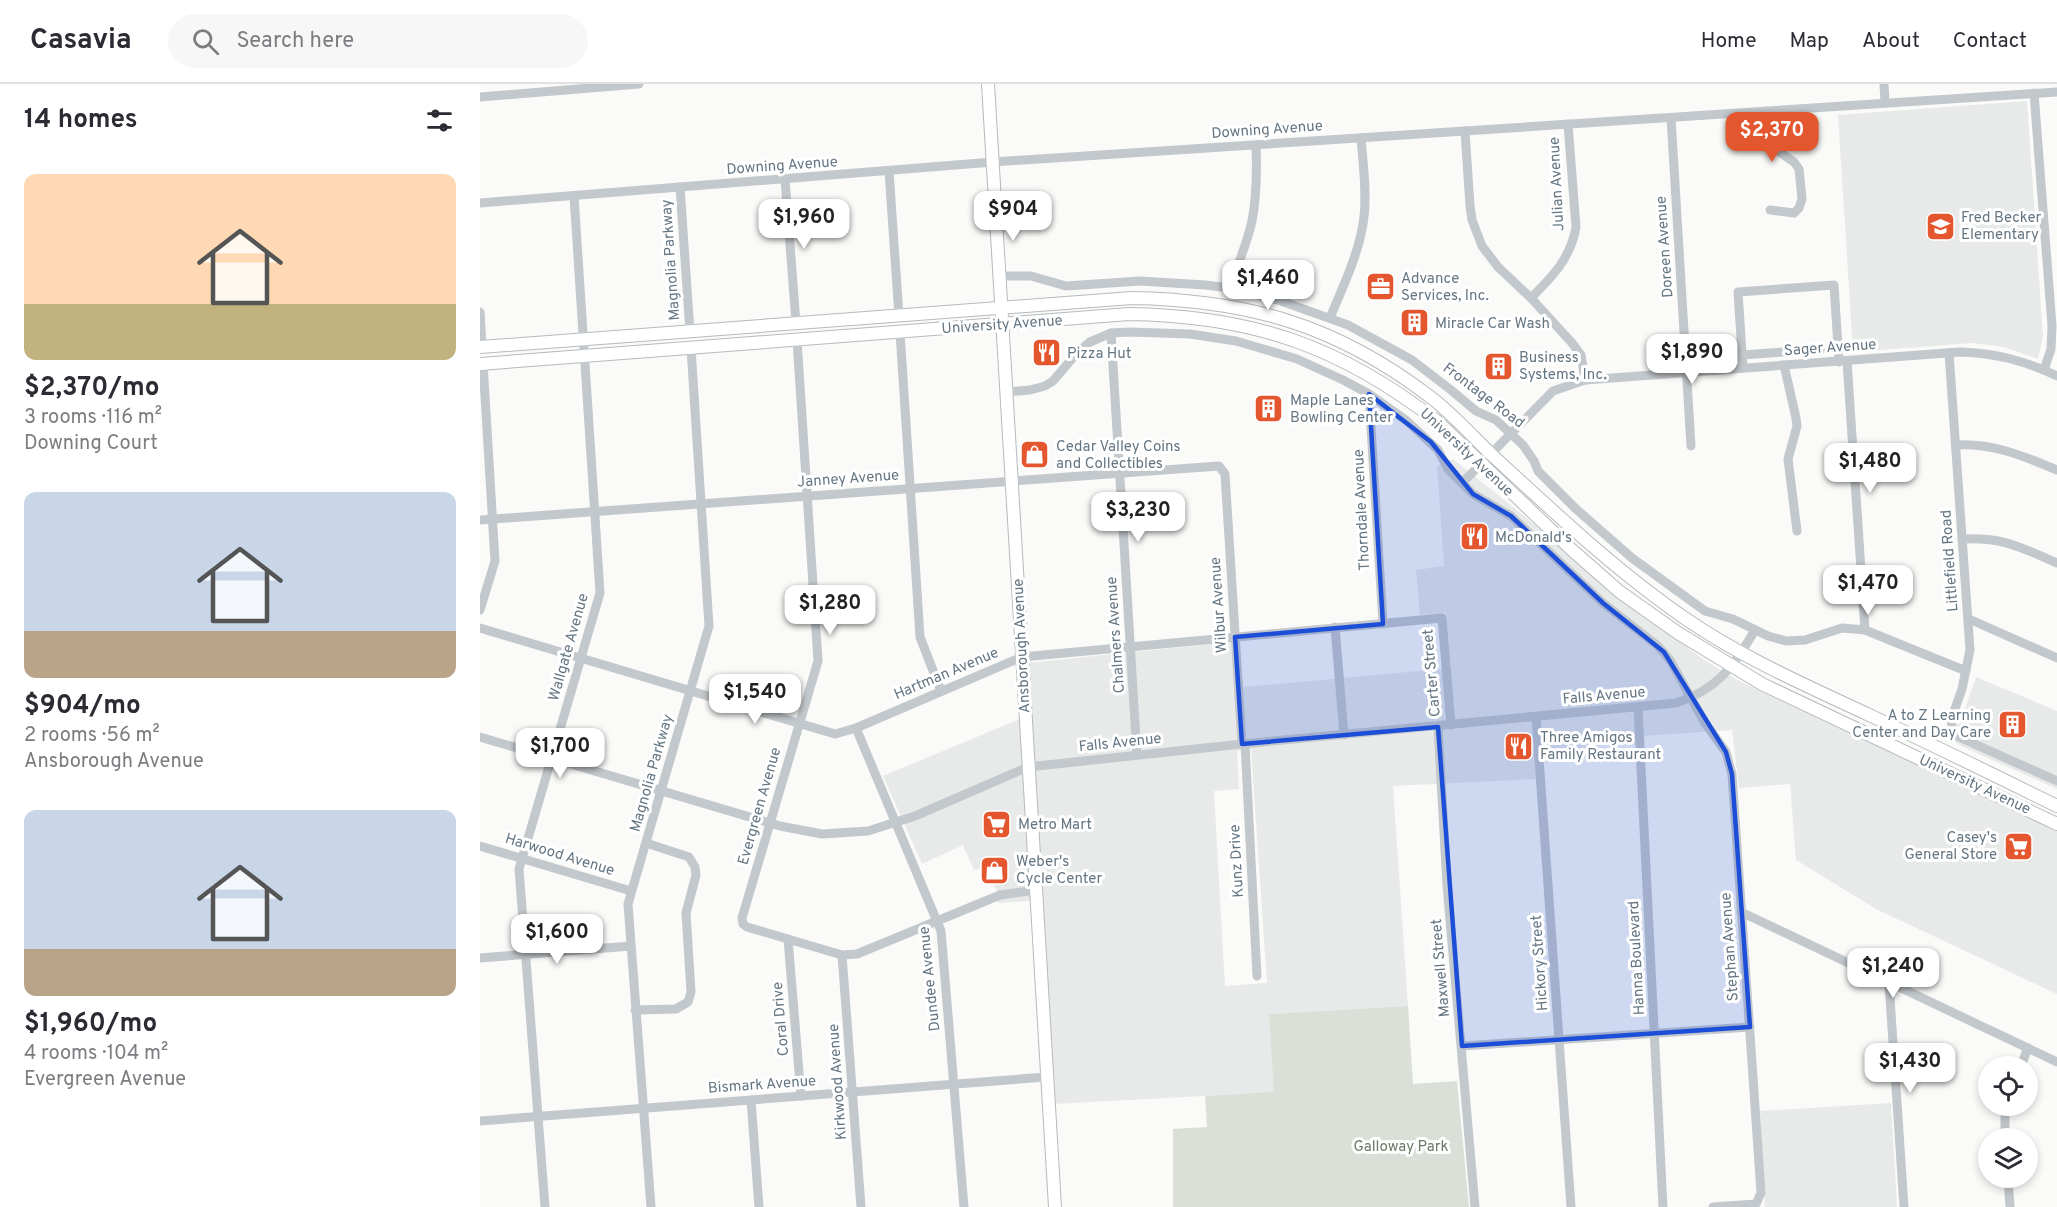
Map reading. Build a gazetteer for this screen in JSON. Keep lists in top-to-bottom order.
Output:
{
  "streets": {
    "main road": ["University Avenue", "Ansborough Avenue"],
    "street": [
      "Downing Avenue",
      "Julian Avenue",
      "Doreen Avenue",
      "Magnolia Parkway",
      "Sager Avenue",
      "Frontage Road",
      "Janney Avenue",
      "Thorndale Avenue",
      "Littlefield Road",
      "Wilbur Avenue",
      "Chalmers Avenue",
      "Wallgate Avenue",
      "Hartman Avenue",
      "Carter Street",
      "Falls Avenue",
      "Evergreen Avenue",
      "Harwood Avenue",
      "Kunz Drive",
      "Stephan Avenue",
      "Hanna Boulevard",
      "Hickory Street",
      "Maxwell Street",
      "Dundee Avenue",
      "Coral Drive",
      "Kirkwood Avenue",
      "Bismark Avenue"
    ]
  },
  "crossings": [
    ["Downing Avenue", "Julian Avenue"],
    ["Downing Avenue", "Doreen Avenue"],
    ["Downing Avenue", "Magnolia Parkway"],
    ["Downing Avenue", "Ansborough Avenue"],
    ["Downing Avenue", "Wallgate Avenue"],
    ["Doreen Avenue", "Sager Avenue"],
    ["Magnolia Parkway", "University Avenue"],
    ["Magnolia Parkway", "Janney Avenue"],
    ["Magnolia Parkway", "Hartman Avenue"],
    ["Magnolia Parkway", "Falls Avenue"],
    ["Magnolia Parkway", "Harwood Avenue"],
    ["Magnolia Parkway", "Bismark Avenue"],
    ["University Avenue", "Sager Avenue"],
    ["University Avenue", "Ansborough Avenue"],
    ["University Avenue", "Wallgate Avenue"],
    ["University Avenue", "Falls Avenue"],
    ["University Avenue", "Evergreen Avenue"],
    ["Sager Avenue", "Frontage Road"],
    ["Sager Avenue", "Littlefield Road"],
    ["Frontage Road", "Ansborough Avenue"],
    ["Frontage Road", "Falls Avenue"],
    ["Janney Avenue", "Wilbur Avenue"],
    ["Janney Avenue", "Chalmers Avenue"],
    ["Janney Avenue", "Ansborough Avenue"],
    ["Janney Avenue", "Wallgate Avenue"],
    ["Janney Avenue", "Evergreen Avenue"],
    ["Thorndale Avenue", "Hartman Avenue"],
    ["Wilbur Avenue", "Hartman Avenue"],
    ["Wilbur Avenue", "Falls Avenue"],
    ["Wilbur Avenue", "Kunz Drive"],
    ["Chalmers Avenue", "Hartman Avenue"],
    ["Chalmers Avenue", "Falls Avenue"],
    ["Ansborough Avenue", "Hartman Avenue"],
    ["Ansborough Avenue", "Falls Avenue"],
    ["Ansborough Avenue", "Bismark Avenue"],
    ["Wallgate Avenue", "Hartman Avenue"],
    ["Wallgate Avenue", "Falls Avenue"],
    ["Wallgate Avenue", "Harwood Avenue"],
    ["Wallgate Avenue", "Bismark Avenue"],
    ["Hartman Avenue", "Carter Street"],
    ["Hartman Avenue", "Evergreen Avenue"],
    ["Hartman Avenue", "Dundee Avenue"],
    ["Carter Street", "Falls Avenue"],
    ["Falls Avenue", "Evergreen Avenue"],
    ["Falls Avenue", "Kunz Drive"],
    ["Falls Avenue", "Stephan Avenue"],
    ["Falls Avenue", "Hanna Boulevard"],
    ["Falls Avenue", "Hickory Street"],
    ["Falls Avenue", "Maxwell Street"],
    ["Falls Avenue", "Dundee Avenue"],
    ["Evergreen Avenue", "Coral Drive"],
    ["Dundee Avenue", "Bismark Avenue"],
    ["Coral Drive", "Bismark Avenue"],
    ["Kirkwood Avenue", "Bismark Avenue"]
  ],
  "parks": ["Galloway Park"],
  "places": {
    "school or university": ["Fred Becker Elementary"],
    "office": ["Advance Services, Inc."],
    "building": [
      "Miracle Car Wash",
      "Business Systems, Inc.",
      "Maple Lanes Bowling Center",
      "A to Z Learning Center and Day Care"
    ],
    "restaurant": ["Pizza Hut", "McDonald's", "Three Amigos Family Restaurant"],
    "shop": ["Cedar Valley Coins and Collectibles", "Weber's Cycle Center"],
    "supermarket": ["Metro Mart", "Casey's General Store"]
  },
  "page": {
    "header": "Casavia",
    "search": "Search here",
    "nav": [
      "Home",
      "Map",
      "About",
      "Contact"
    ],
    "heading": "14 homes",
    "price": [
      "$2,370",
      "$904",
      "$1,960",
      "$1,460",
      "$1,890",
      "$1,480",
      "$3,230",
      "$1,470",
      "$1,280",
      "$1,540",
      "$1,700",
      "$1,600",
      "$1,240",
      "$1,430"
    ],
    "list": [
      {
        "name": "$2,370/mo",
        "note": "3 rooms · 116 m² · Downing Court"
      },
      {
        "name": "$904/mo",
        "note": "2 rooms · 56 m² · Ansborough Avenue"
      },
      {
        "name": "$1,960/mo",
        "note": "4 rooms · 104 m² · Evergreen Avenue"
      }
    ]
  }
}
